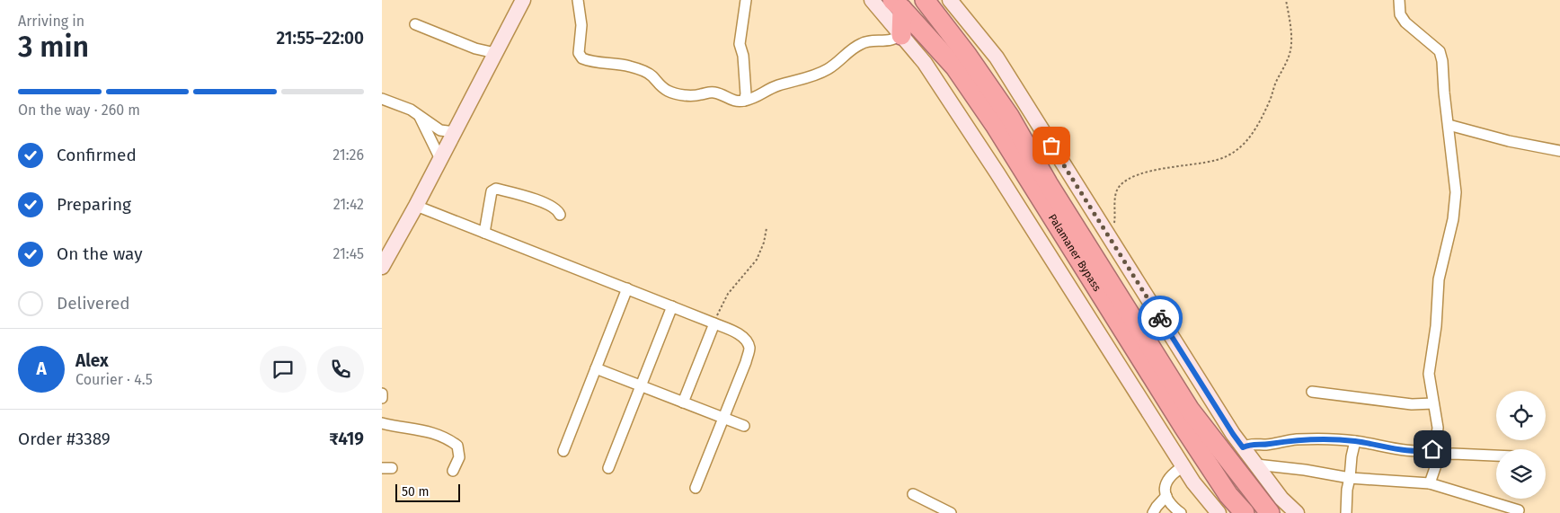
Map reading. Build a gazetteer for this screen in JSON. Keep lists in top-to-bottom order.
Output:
{
  "streets": {
    "highway": ["Palamaner Bypass"]
  },
  "scale_bar": "50 m",
  "page": {
    "heading": ["3 min", "Arriving in", "21:55–22:00"],
    "panel": [
      "Alex",
      "Courier · 4.5",
      "Order #3389",
      "₹419"
    ],
    "bar": "On the way · 260 m",
    "list": [
      ["Confirmed", "21:26"],
      ["Preparing", "21:42"],
      ["On the way", "21:45"],
      "Delivered"
    ],
    "round": "A",
    "scale": "50 m"
  }
}
